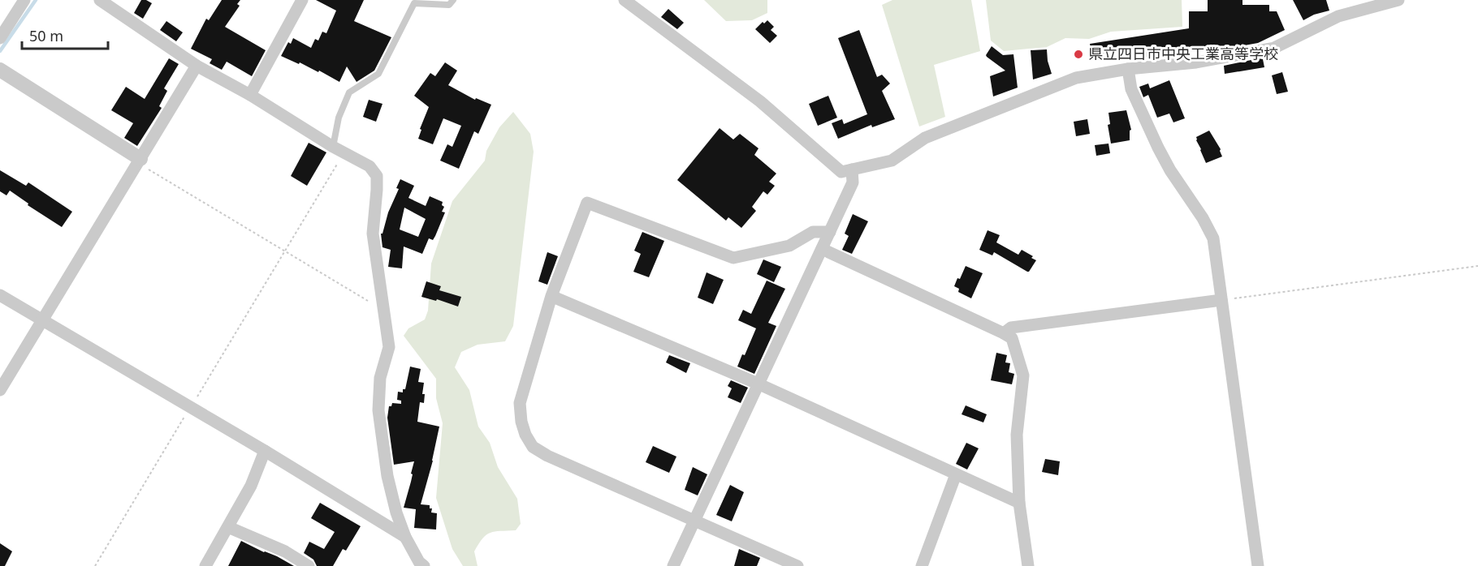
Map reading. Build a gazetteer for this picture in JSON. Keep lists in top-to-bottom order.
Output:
{
  "places": ["県立四日市中央工業高等学校"],
  "scale_bar": "50 m"
}
